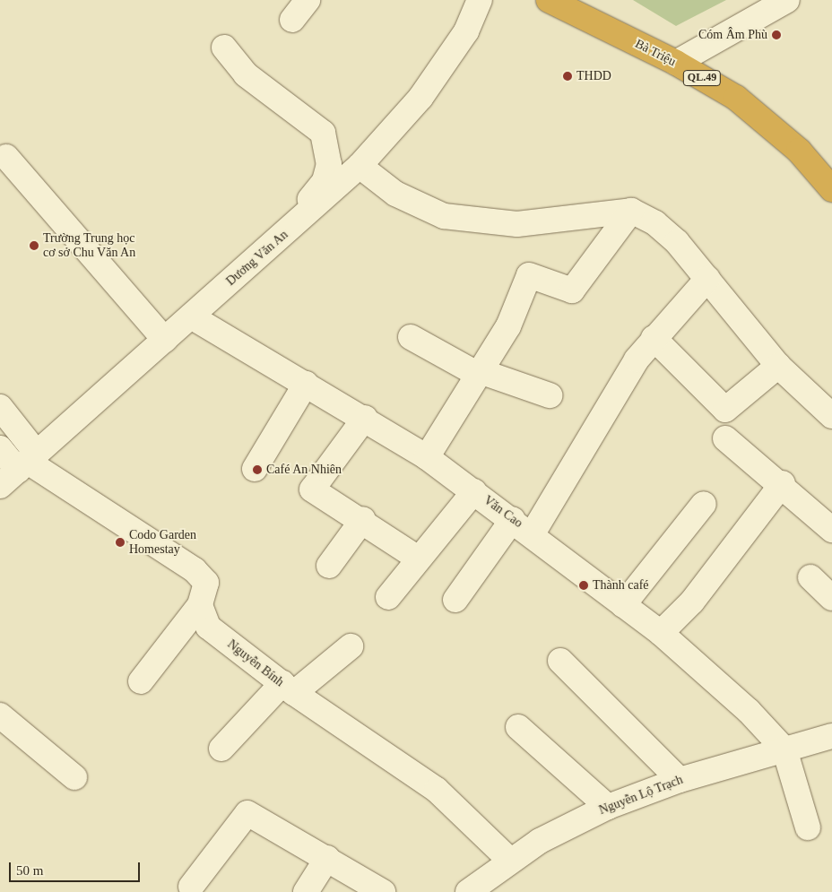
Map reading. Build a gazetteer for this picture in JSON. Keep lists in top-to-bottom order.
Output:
{
  "streets": {
    "highway": ["Bà Triệu", "QL.49"],
    "street": [
      "Dương Văn An",
      "Văn Cao",
      "Nguyễn Bính",
      "Nguyễn Lộ Trạch"
    ]
  },
  "crossings": [
    ["Dương Văn An", "Văn Cao"],
    ["Văn Cao", "Nguyễn Lộ Trạch"],
    ["Nguyễn Bính", "Nguyễn Lộ Trạch"]
  ],
  "places": [
    "Cóm Âm Phù",
    "THDD",
    "Trường Trung học cơ sở Chu Văn An",
    "Café An Nhiên",
    "Codo Garden Homestay",
    "Thành café"
  ],
  "scale_bar": "50 m"
}
